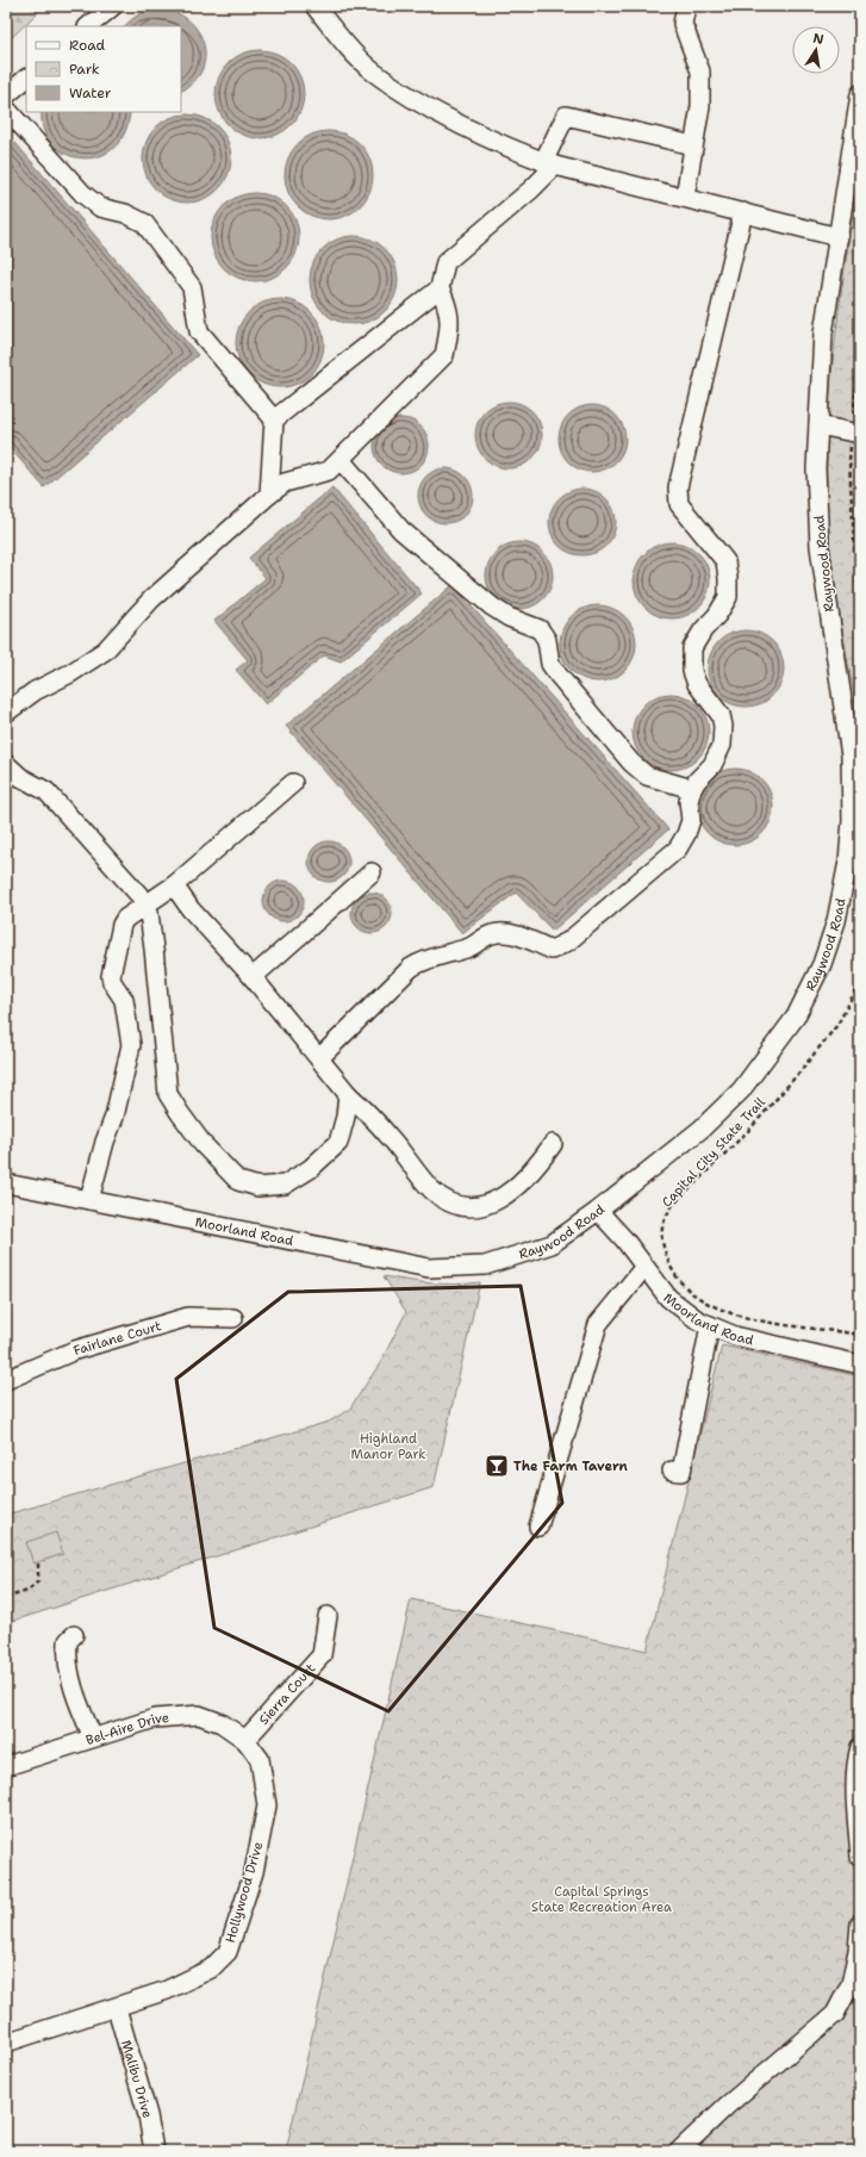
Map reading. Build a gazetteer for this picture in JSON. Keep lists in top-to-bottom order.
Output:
{
  "streets": {
    "street": [
      "Raywood Road",
      "Moorland Road",
      "Fairlane Court",
      "Sierra Court",
      "Bel-Aire Drive",
      "Hollywood Drive",
      "Malibu Drive"
    ],
    "path": ["Capital City State Trail"]
  },
  "crossings": [
    ["Raywood Road", "Moorland Road"],
    ["Sierra Court", "Bel-Aire Drive"],
    ["Sierra Court", "Hollywood Drive"],
    ["Bel-Aire Drive", "Hollywood Drive"],
    ["Hollywood Drive", "Malibu Drive"]
  ],
  "parks": ["Highland Manor Park", "Capital Springs State Recreation Area"],
  "places": {
    "bar": ["The Farm Tavern"]
  },
  "legend": ["Road", "Park", "Water"],
  "north": "top"
}
